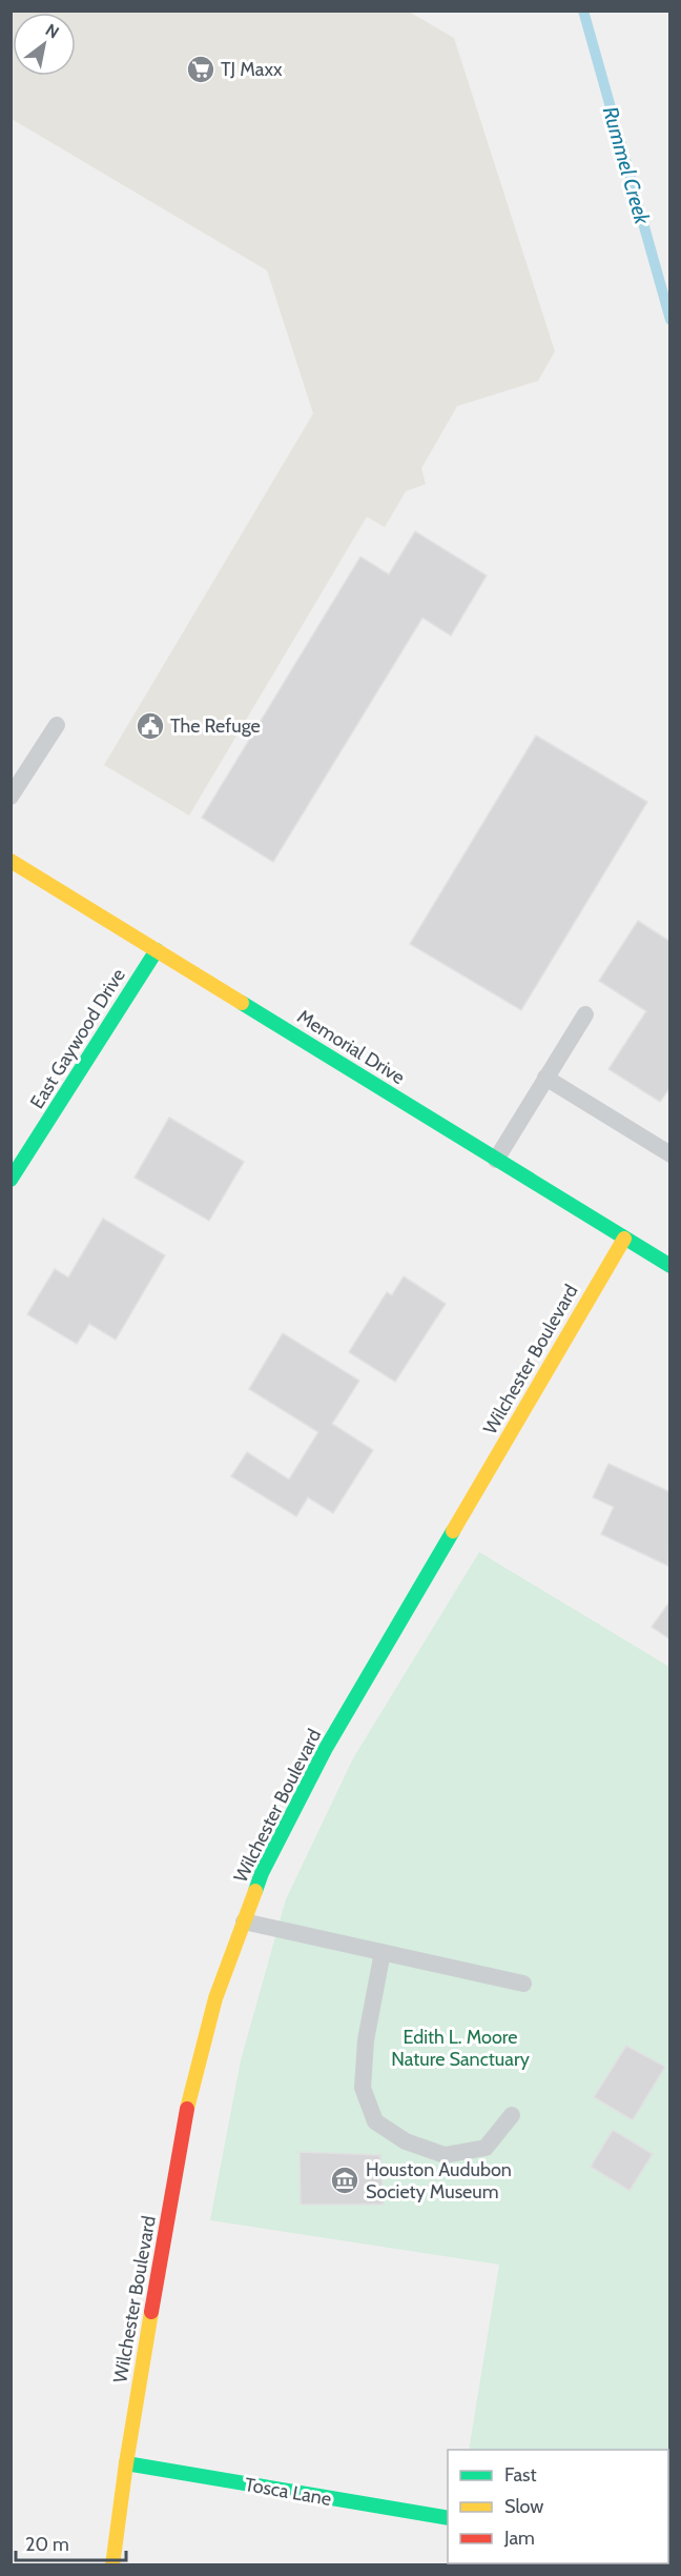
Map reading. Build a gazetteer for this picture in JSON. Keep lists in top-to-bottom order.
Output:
{
  "streets": {
    "street": [
      "East Gaywood Drive",
      "Memorial Drive",
      "Wilchester Boulevard",
      "Tosca Lane"
    ]
  },
  "crossings": [
    ["East Gaywood Drive", "Memorial Drive"],
    ["Memorial Drive", "Wilchester Boulevard"],
    ["Wilchester Boulevard", "Tosca Lane"]
  ],
  "water": ["Rummel Creek"],
  "parks": ["Edith L. Moore Nature Sanctuary"],
  "places": {
    "supermarket": ["TJ Maxx"],
    "public building": ["The Refuge"],
    "museum": ["Houston Audubon Society Museum"]
  },
  "legend": ["Fast", "Slow", "Jam"],
  "scale_bar": "20 m",
  "north": "top right"
}
